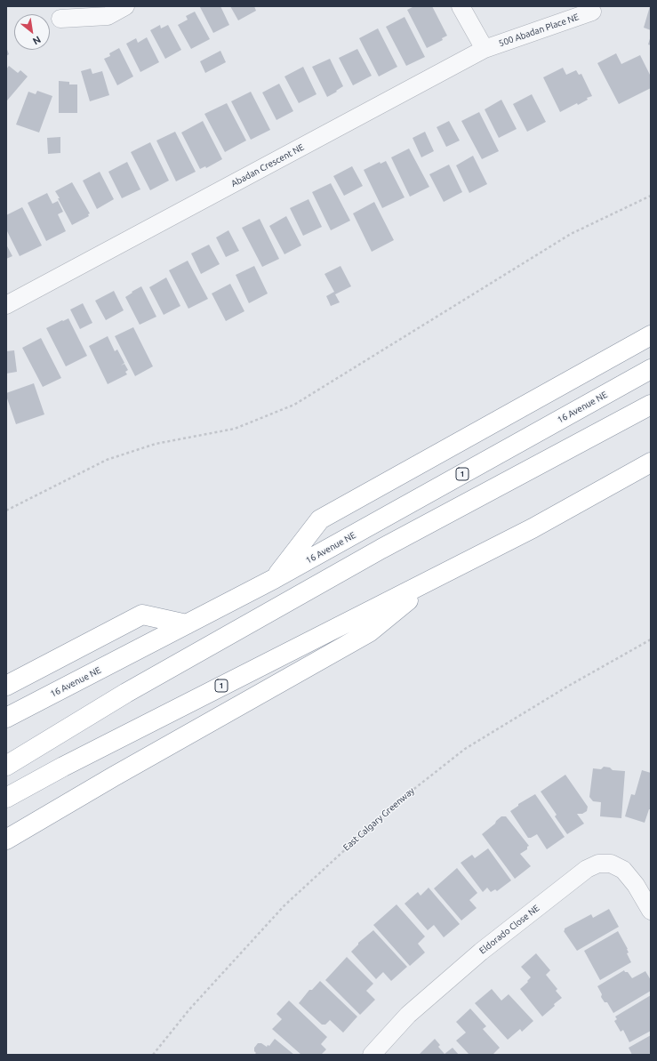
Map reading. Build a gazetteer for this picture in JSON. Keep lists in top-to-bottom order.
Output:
{
  "streets": {
    "highway": ["16 Avenue NE", "1"],
    "street": ["500 Abadan Place NE", "Abadan Crescent NE", "Eldorado Close NE"],
    "path": ["East Calgary Greenway"]
  },
  "crossings": [
    ["500 Abadan Place NE", "Abadan Crescent NE"]
  ],
  "north": "bottom right"
}
